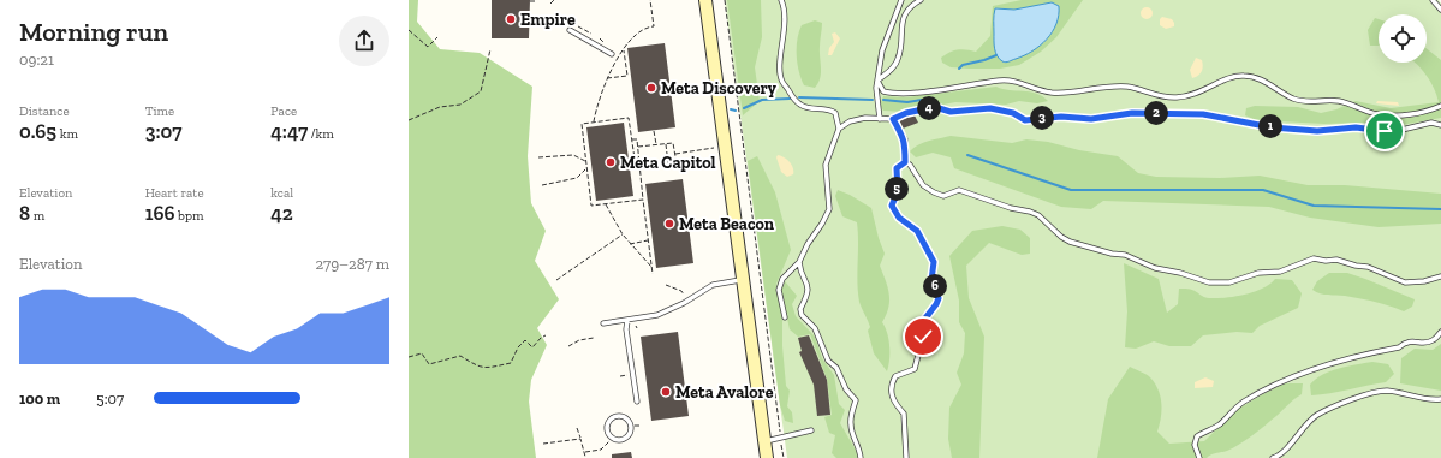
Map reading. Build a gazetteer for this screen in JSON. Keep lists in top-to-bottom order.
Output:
{
  "places": [
    "Empire",
    "Meta Discovery",
    "Meta Capitol",
    "Meta Beacon",
    "Meta Avalore"
  ],
  "page": {
    "heading": ["Morning run", "09:21"],
    "stats": [
      ["Distance", "0.65 km"],
      ["Time", "3:07"],
      ["Pace", "4:47 /km"],
      ["Elevation", "8 m"],
      ["Heart rate", "166 bpm"],
      ["kcal", "42"]
    ],
    "pins": [
      "4",
      "2",
      "3",
      "1",
      "5",
      "6"
    ],
    "chart": ["Elevation", "279–287 m"],
    "list": [
      {
        "name": "100 m",
        "note": "5:07"
      }
    ]
  }
}
